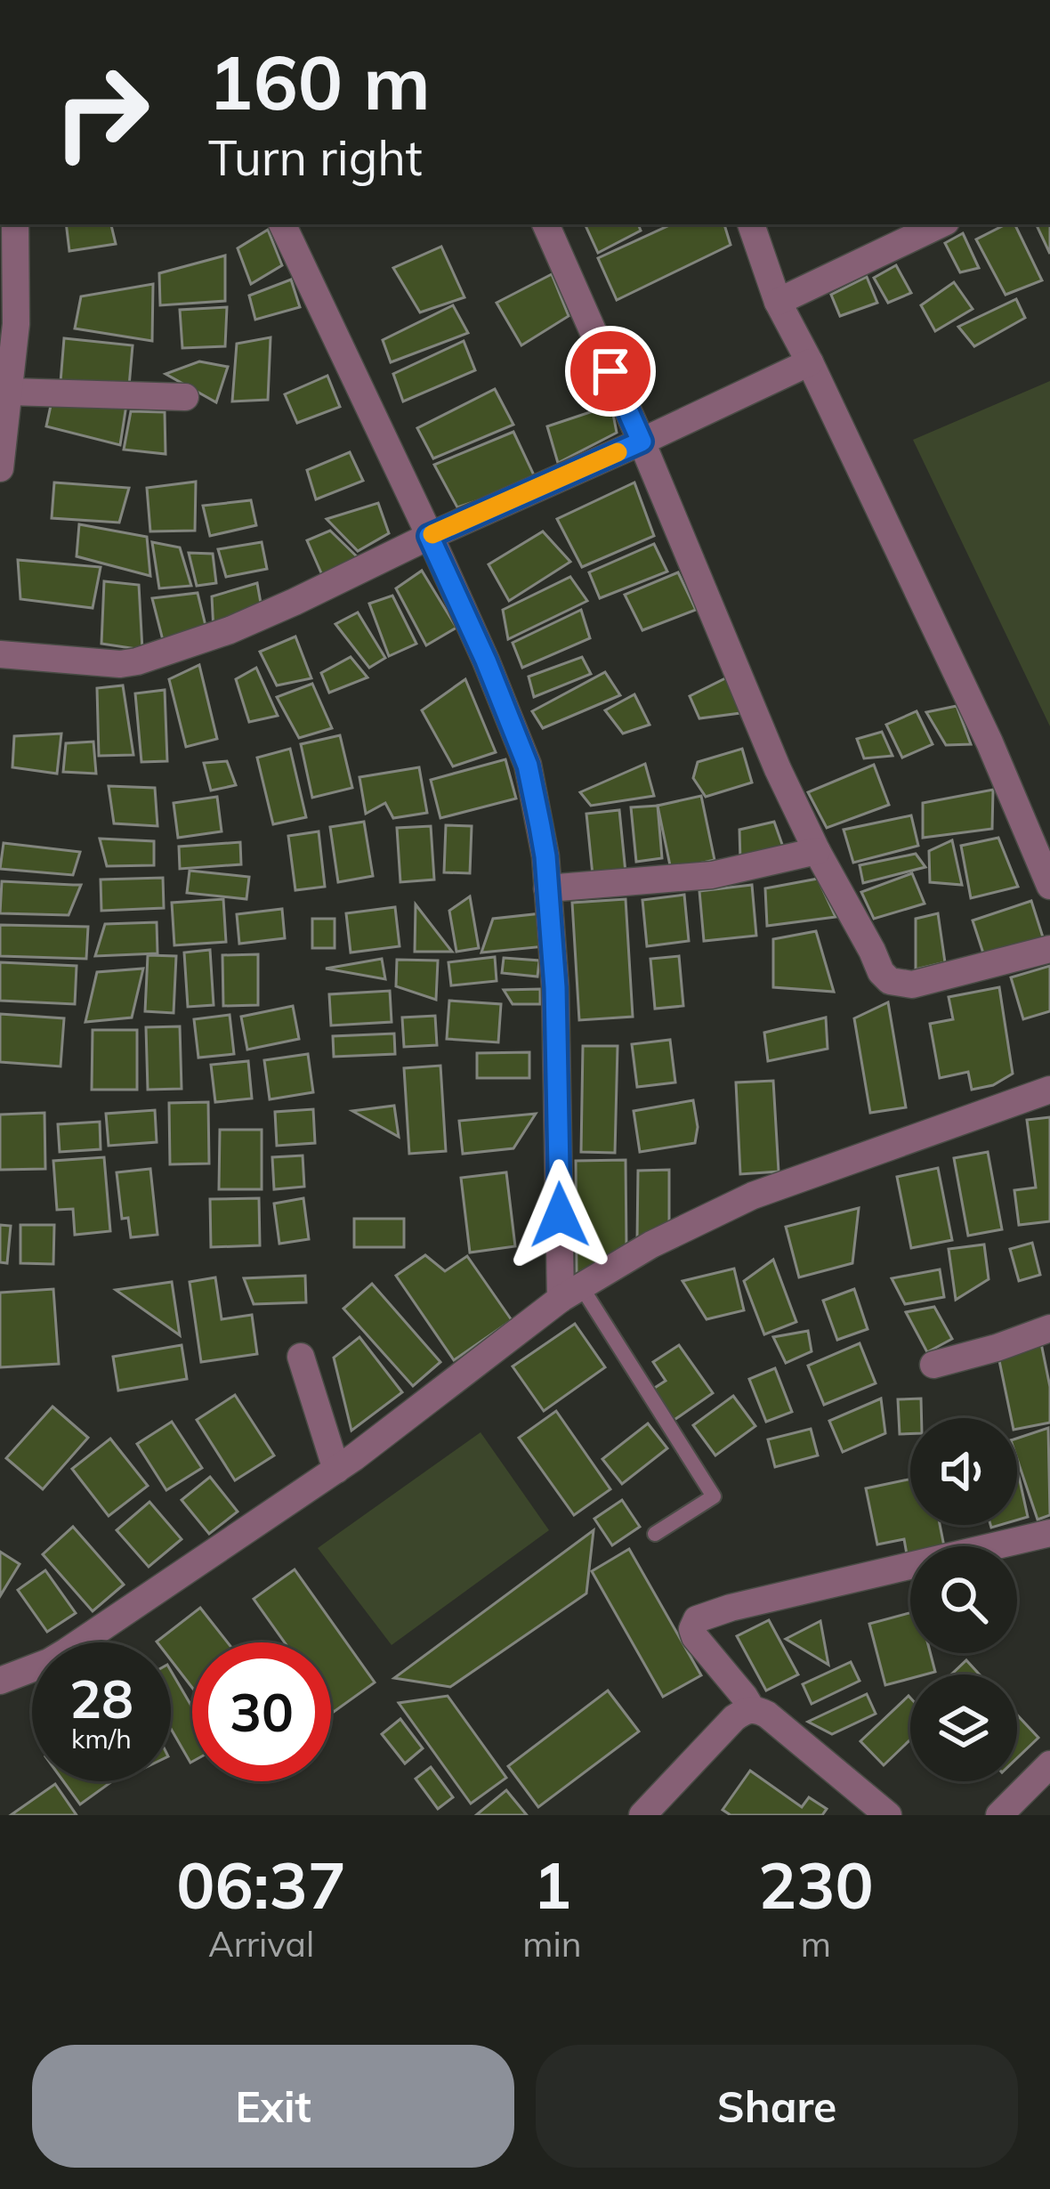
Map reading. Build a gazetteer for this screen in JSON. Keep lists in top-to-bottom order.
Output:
{
  "page": {
    "turn": ["160 m", "Turn right"],
    "speed": "28 km/h",
    "limit": "30",
    "eta": [
      "06:37",
      "Arrival",
      "1",
      "min",
      "230",
      "m"
    ],
    "buttons": ["Exit", "Share"]
  }
}
